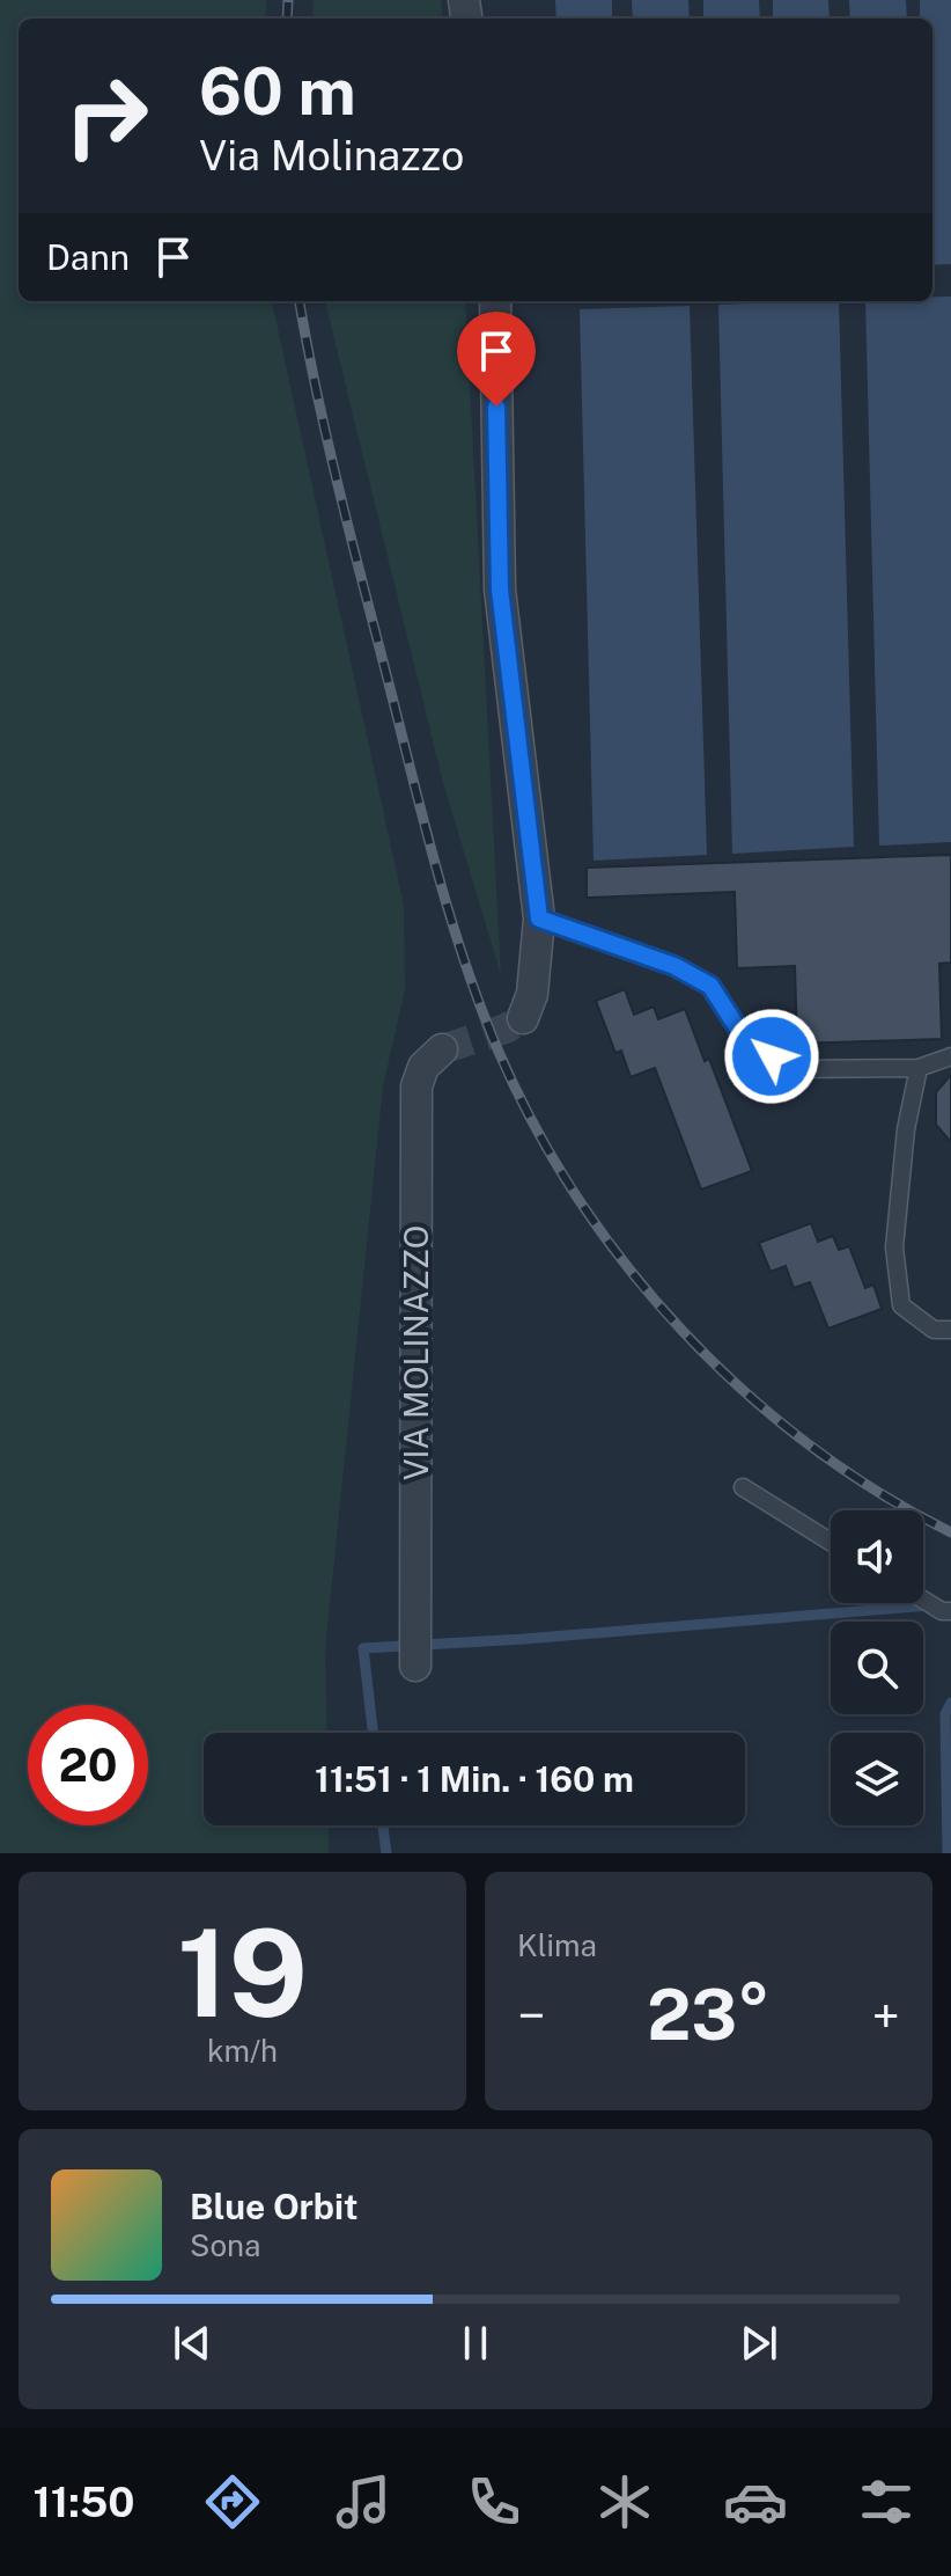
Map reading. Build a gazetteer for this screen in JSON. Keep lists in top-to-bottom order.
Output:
{
  "streets": {
    "street": ["VIA MOLINAZZO"]
  },
  "page": {
    "turn": ["60 m", "Via Molinazzo"],
    "then": "Dann",
    "limit": "20",
    "trip": "11:51 · 1 Min. · 160 m",
    "tile": [
      ["19", "km/h"],
      "Klima"
    ],
    "heat": ["−", "23°", "+"],
    "song": ["Blue Orbit", "Sona"],
    "tabs": "11:50"
  }
}
